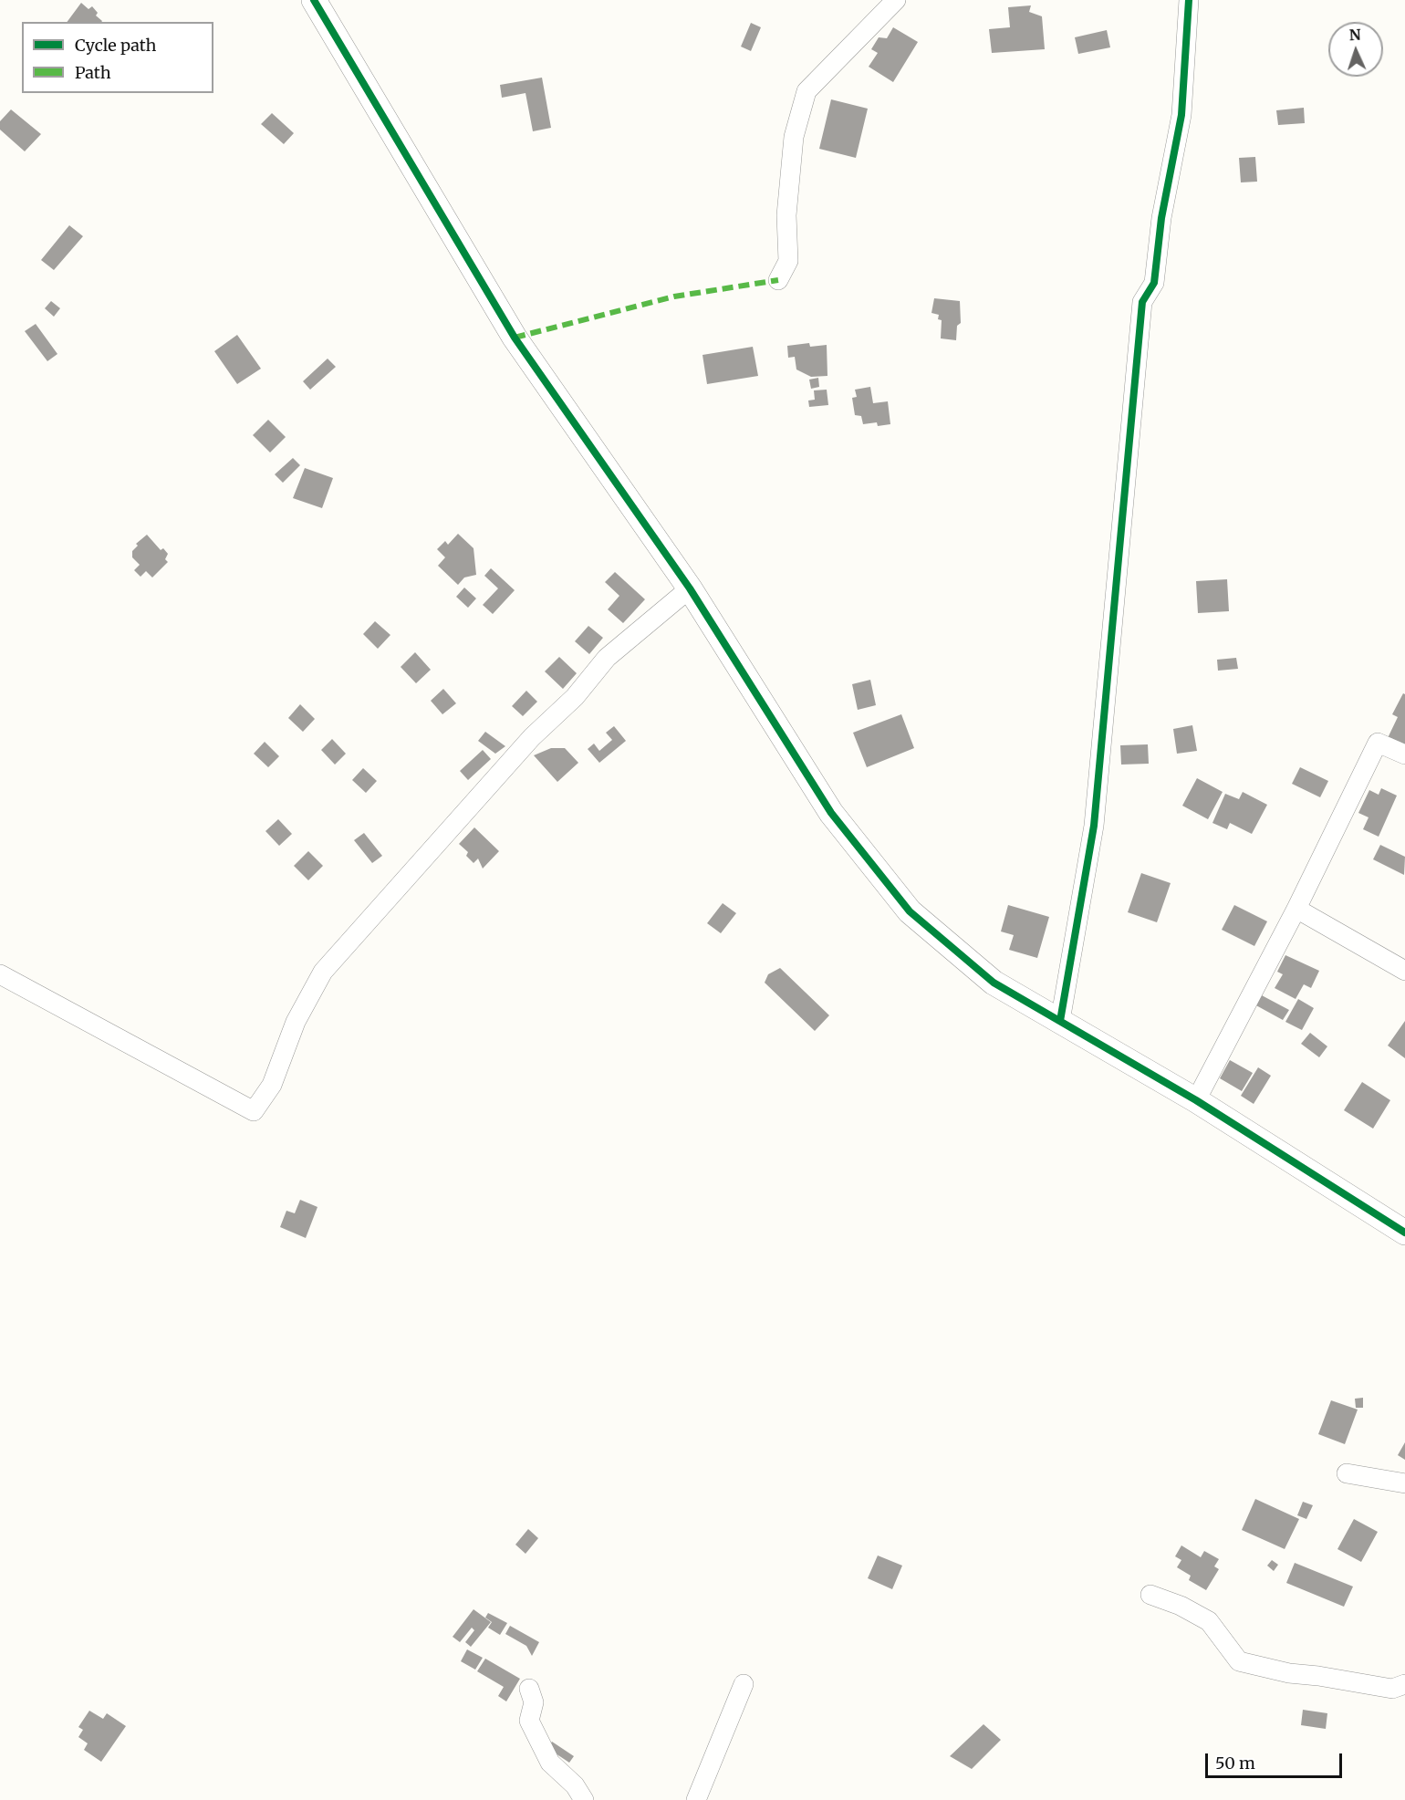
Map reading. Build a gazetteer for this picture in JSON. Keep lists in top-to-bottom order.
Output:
{
  "legend": ["Cycle path", "Path"],
  "scale_bar": "50 m",
  "north": "top"
}
